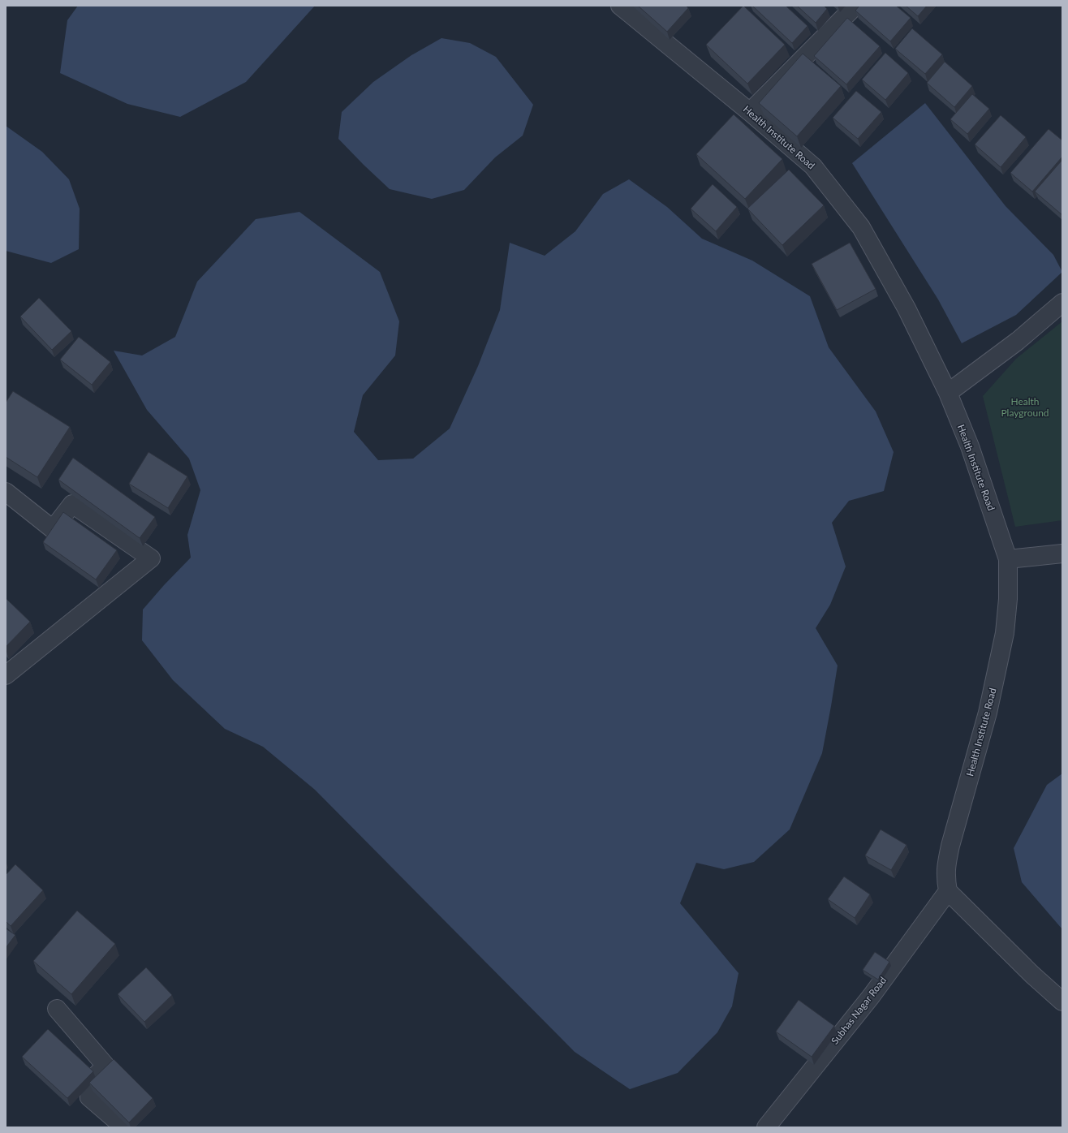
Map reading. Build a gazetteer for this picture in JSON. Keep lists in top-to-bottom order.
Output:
{
  "streets": {
    "street": ["Health Institute Road", "Subhas Nagar Road"]
  },
  "crossings": [
    ["Health Institute Road", "Subhas Nagar Road"]
  ],
  "parks": ["Health Playground"]
}
